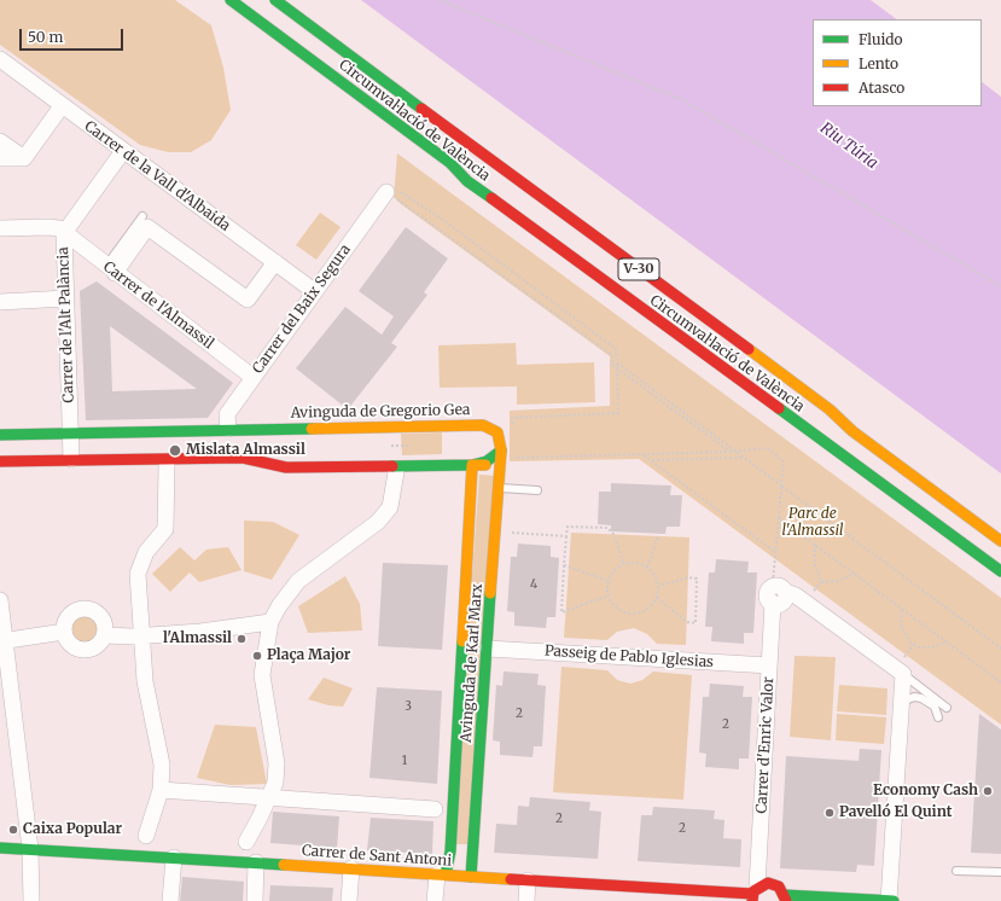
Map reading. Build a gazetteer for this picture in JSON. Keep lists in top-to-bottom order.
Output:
{
  "streets": {
    "main road": [
      "Circumval·lació de València",
      "V-30",
      "Avinguda de Gregorio Gea",
      "Avinguda de Karl Marx",
      "Carrer de Sant Antoni"
    ],
    "street": [
      "Carrer de la Vall d'Albaida",
      "Carrer de l'Almassil",
      "Carrer del Baix Segura",
      "Carrer de l'Alt Palància",
      "Passeig de Pablo Iglesias",
      "Carrer d'Enric Valor"
    ]
  },
  "crossings": [
    ["Carrer de la Vall d'Albaida", "Carrer del Baix Segura"],
    ["Carrer de la Vall d'Albaida", "Carrer de l'Alt Palància"],
    ["Carrer de l'Almassil", "Carrer del Baix Segura"],
    ["Carrer de l'Almassil", "Carrer de l'Alt Palància"],
    ["Carrer del Baix Segura", "Avinguda de Gregorio Gea"],
    ["Carrer de l'Alt Palància", "Avinguda de Gregorio Gea"],
    ["Avinguda de Gregorio Gea", "Avinguda de Karl Marx"],
    ["Passeig de Pablo Iglesias", "Avinguda de Karl Marx"],
    ["Passeig de Pablo Iglesias", "Carrer d'Enric Valor"],
    ["Avinguda de Karl Marx", "Carrer de Sant Antoni"],
    ["Carrer d'Enric Valor", "Carrer de Sant Antoni"]
  ],
  "water": ["Riu Túria"],
  "parks": ["Parc de l'Almassil"],
  "places": [
    "Mislata Almassil",
    "l'Almassil",
    "Plaça Major",
    "Economy Cash",
    "Pavelló El Quint",
    "Caixa Popular"
  ],
  "house_numbers": [
    "4",
    "3",
    "2",
    "2",
    "1",
    "2",
    "2"
  ],
  "legend": ["Fluido", "Lento", "Atasco"],
  "scale_bar": "50 m"
}
